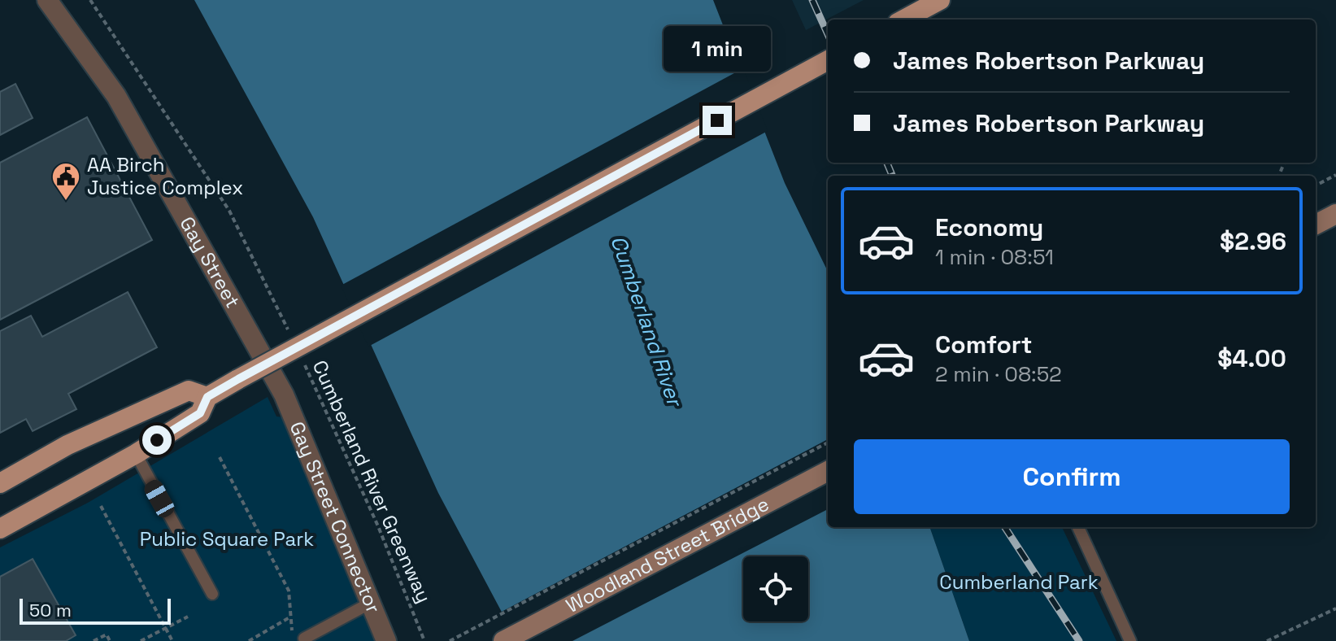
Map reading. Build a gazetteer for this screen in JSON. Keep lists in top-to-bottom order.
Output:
{
  "streets": {
    "main road": ["Woodland Street Bridge"],
    "street": ["Gay Street", "Gay Street Connector"],
    "path": ["Cumberland River Greenway"]
  },
  "crossings": [
    ["Gay Street", "Gay Street Connector"]
  ],
  "water": ["Cumberland River"],
  "parks": ["Public Square Park", "Cumberland Park"],
  "places": {
    "public building": ["AA Birch Justice Complex"]
  },
  "scale_bar": "50 m",
  "page": {
    "banner": ["James Robertson Parkway", "James Robertson Parkway"],
    "bubble": "1 min",
    "list": [
      {
        "name": "Economy",
        "note": "1 min · 08:51",
        "value": "$2.96"
      },
      {
        "name": "Comfort",
        "note": "2 min · 08:52",
        "value": "$4.00"
      }
    ],
    "buttons": "Confirm",
    "scale": "50 m"
  }
}
